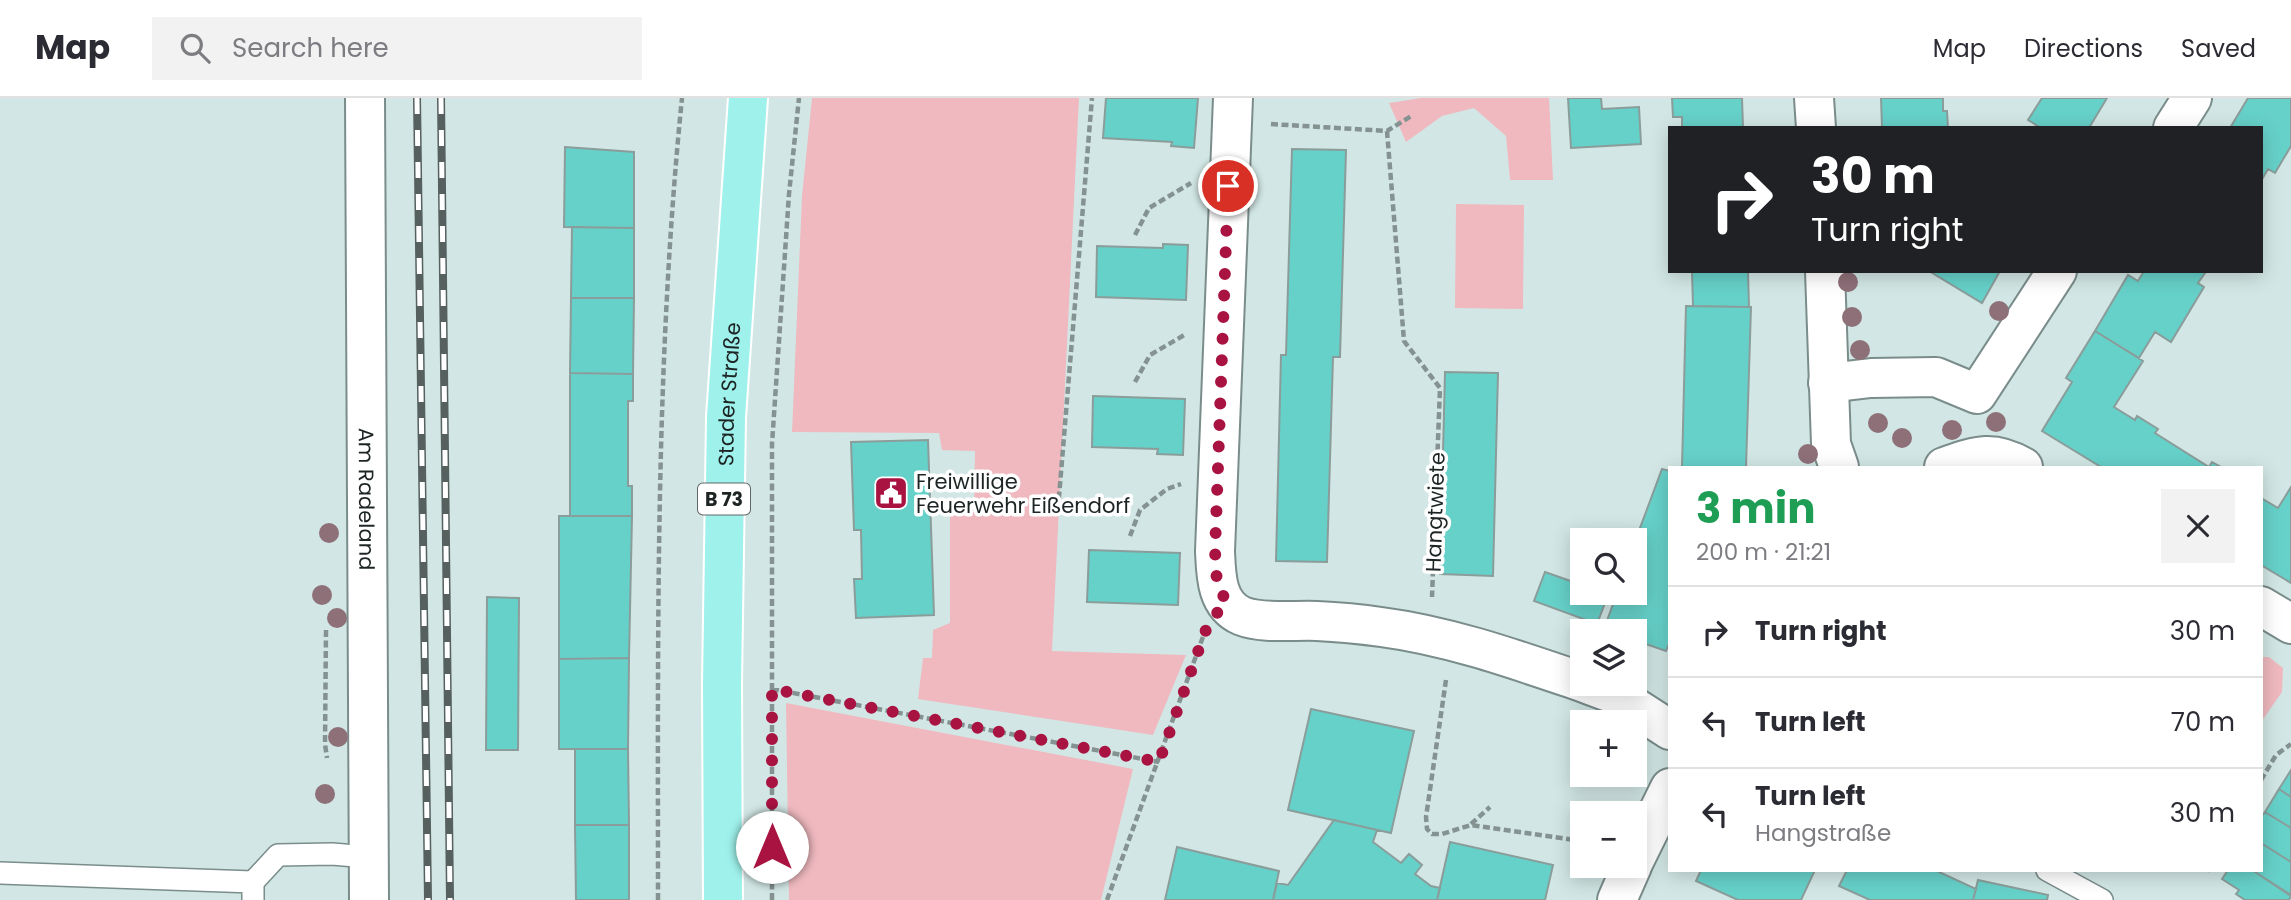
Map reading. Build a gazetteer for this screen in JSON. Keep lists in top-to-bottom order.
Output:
{
  "streets": {
    "main road": ["Stader Straße", "B 73"],
    "street": ["Am Radeland"],
    "path": ["Hangtwiete"]
  },
  "places": {
    "public building": ["Freiwillige Feuerwehr Eißendorf"]
  },
  "page": {
    "header": "Map",
    "search": "Search here",
    "nav": ["Map", "Directions", "Saved"],
    "turn": ["30 m", "Turn right"],
    "heading": ["3 min", "200 m · 21:21"],
    "map_buttons": ["+", "−"],
    "list": [
      {
        "name": "Turn right",
        "value": "30 m"
      },
      {
        "name": "Turn left",
        "value": "70 m"
      },
      {
        "name": "Turn left",
        "note": "Hangstraße",
        "value": "30 m"
      }
    ]
  }
}
